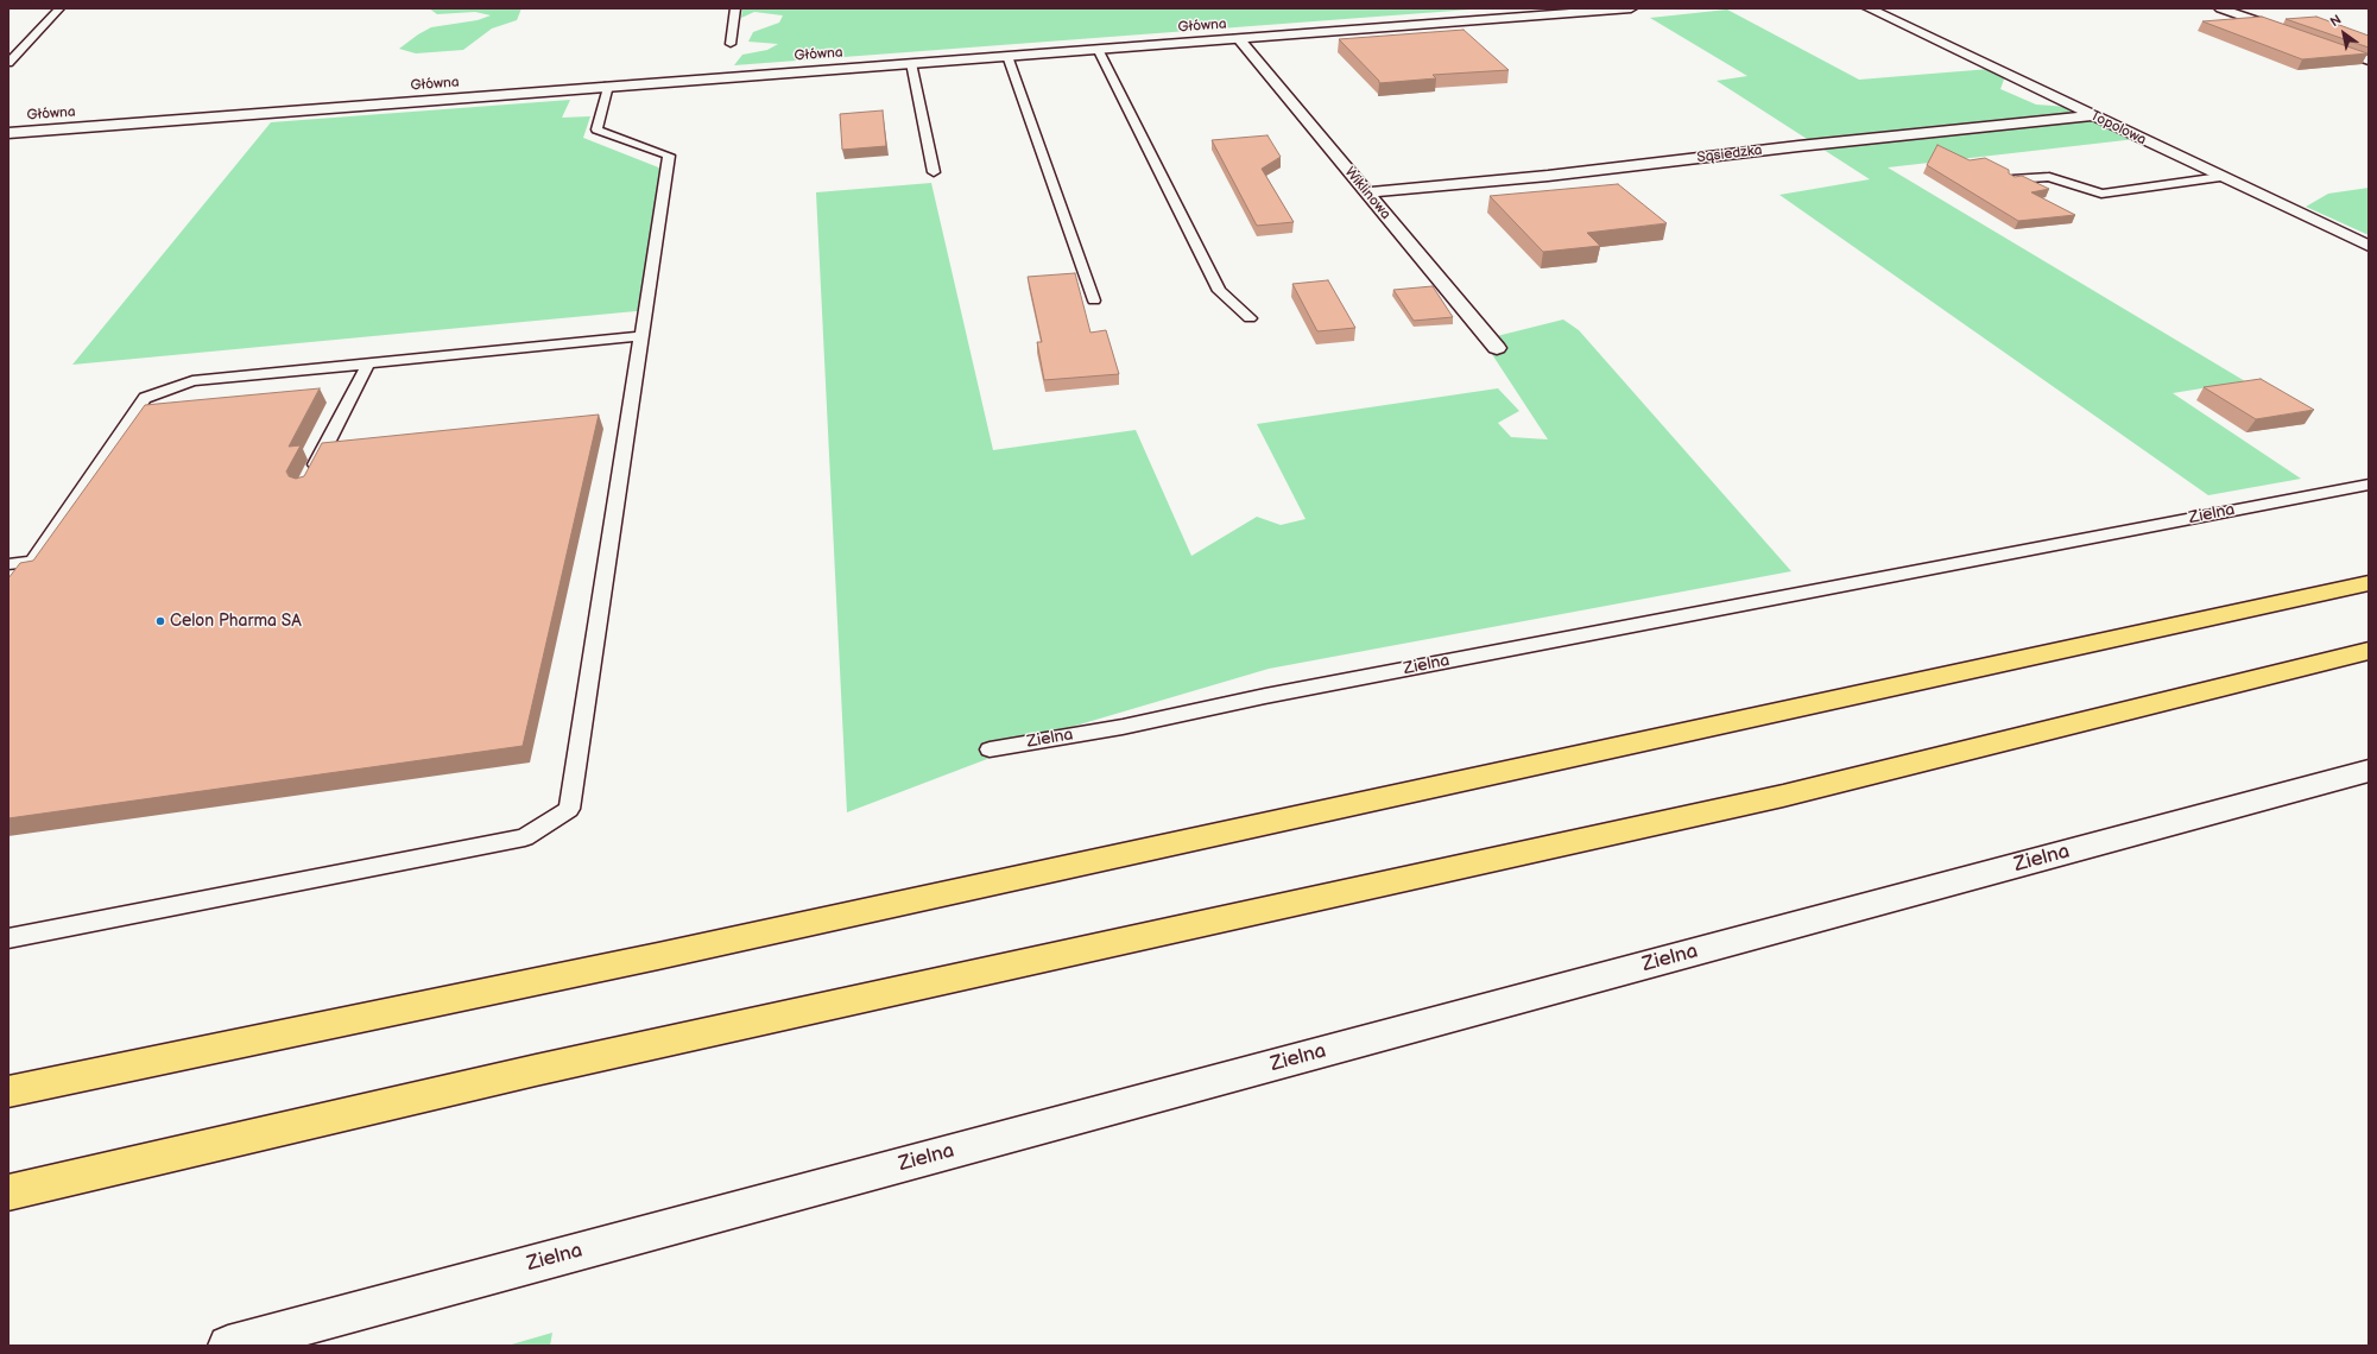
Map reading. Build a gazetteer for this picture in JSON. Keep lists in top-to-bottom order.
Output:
{
  "streets": {
    "street": [
      "Główna",
      "Topolowa",
      "Sąsiedzka",
      "Wiklinowa",
      "Zielna"
    ]
  },
  "crossings": [
    ["Główna", "Wiklinowa"],
    ["Topolowa", "Sąsiedzka"],
    ["Sąsiedzka", "Wiklinowa"]
  ],
  "places": ["Celon Pharma SA"],
  "north": "top left"
}
